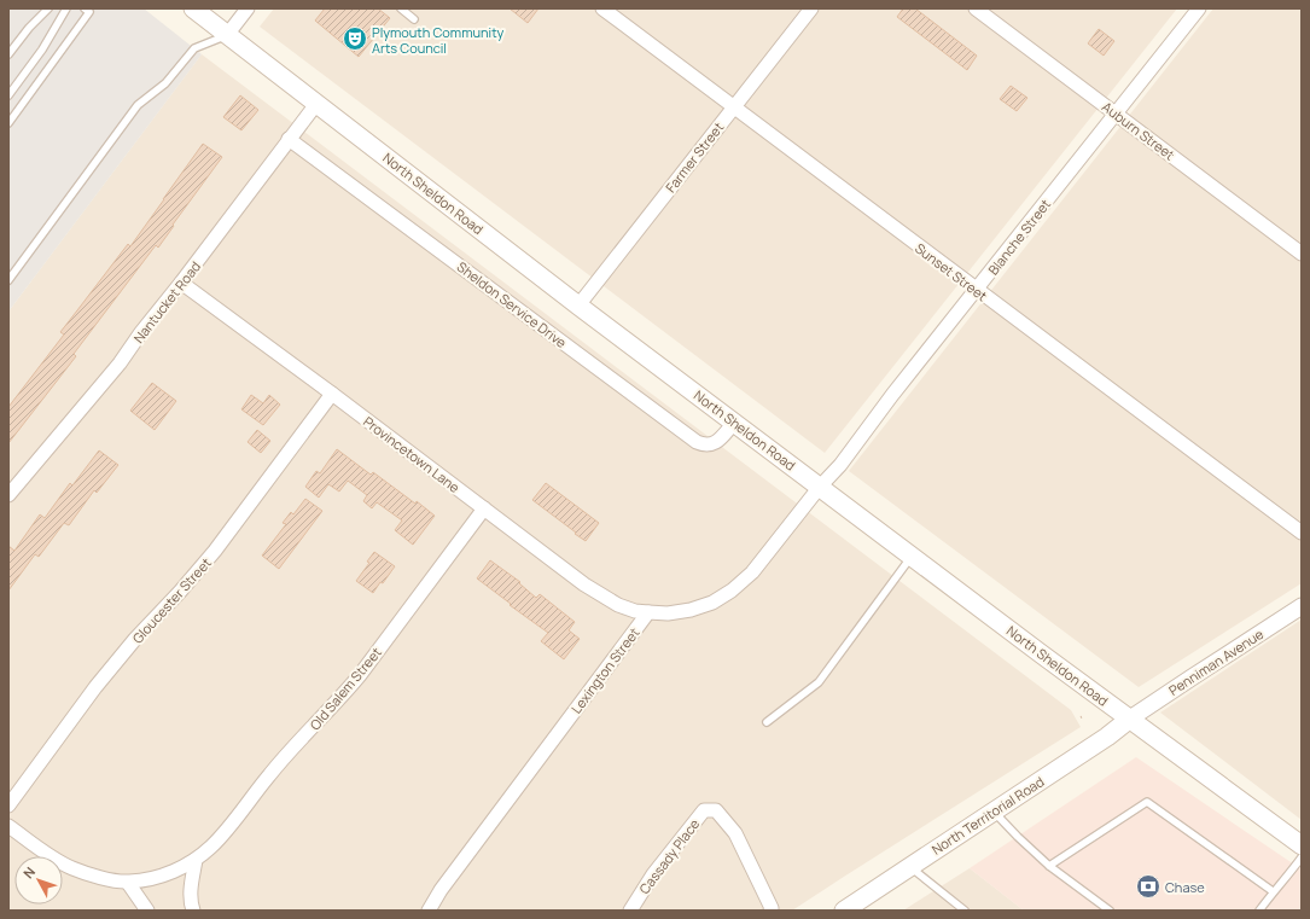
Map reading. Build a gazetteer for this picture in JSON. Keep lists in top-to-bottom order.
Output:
{
  "streets": {
    "main road": ["North Sheldon Road", "North Territorial Road"],
    "street": [
      "Auburn Street",
      "Farmer Street",
      "Blanche Street",
      "Sunset Street",
      "Nantucket Road",
      "Sheldon Service Drive",
      "Provincetown Lane",
      "Gloucester Street",
      "Penniman Avenue",
      "Lexington Street",
      "Old Salem Street",
      "Cassady Place"
    ]
  },
  "crossings": [
    ["Auburn Street", "Blanche Street"],
    ["Farmer Street", "North Sheldon Road"],
    ["Farmer Street", "Sunset Street"],
    ["North Sheldon Road", "Blanche Street"],
    ["North Sheldon Road", "Nantucket Road"],
    ["North Sheldon Road", "Sheldon Service Drive"],
    ["North Sheldon Road", "Penniman Avenue"],
    ["North Sheldon Road", "North Territorial Road"],
    ["Blanche Street", "Sunset Street"],
    ["Nantucket Road", "Sheldon Service Drive"],
    ["Nantucket Road", "Provincetown Lane"],
    ["Provincetown Lane", "Gloucester Street"],
    ["Provincetown Lane", "Lexington Street"],
    ["Provincetown Lane", "Old Salem Street"],
    ["Penniman Avenue", "North Territorial Road"]
  ],
  "places": {
    "theatre": ["Plymouth Community Arts Council"],
    "bank": ["Chase"]
  },
  "north": "top left"
}
